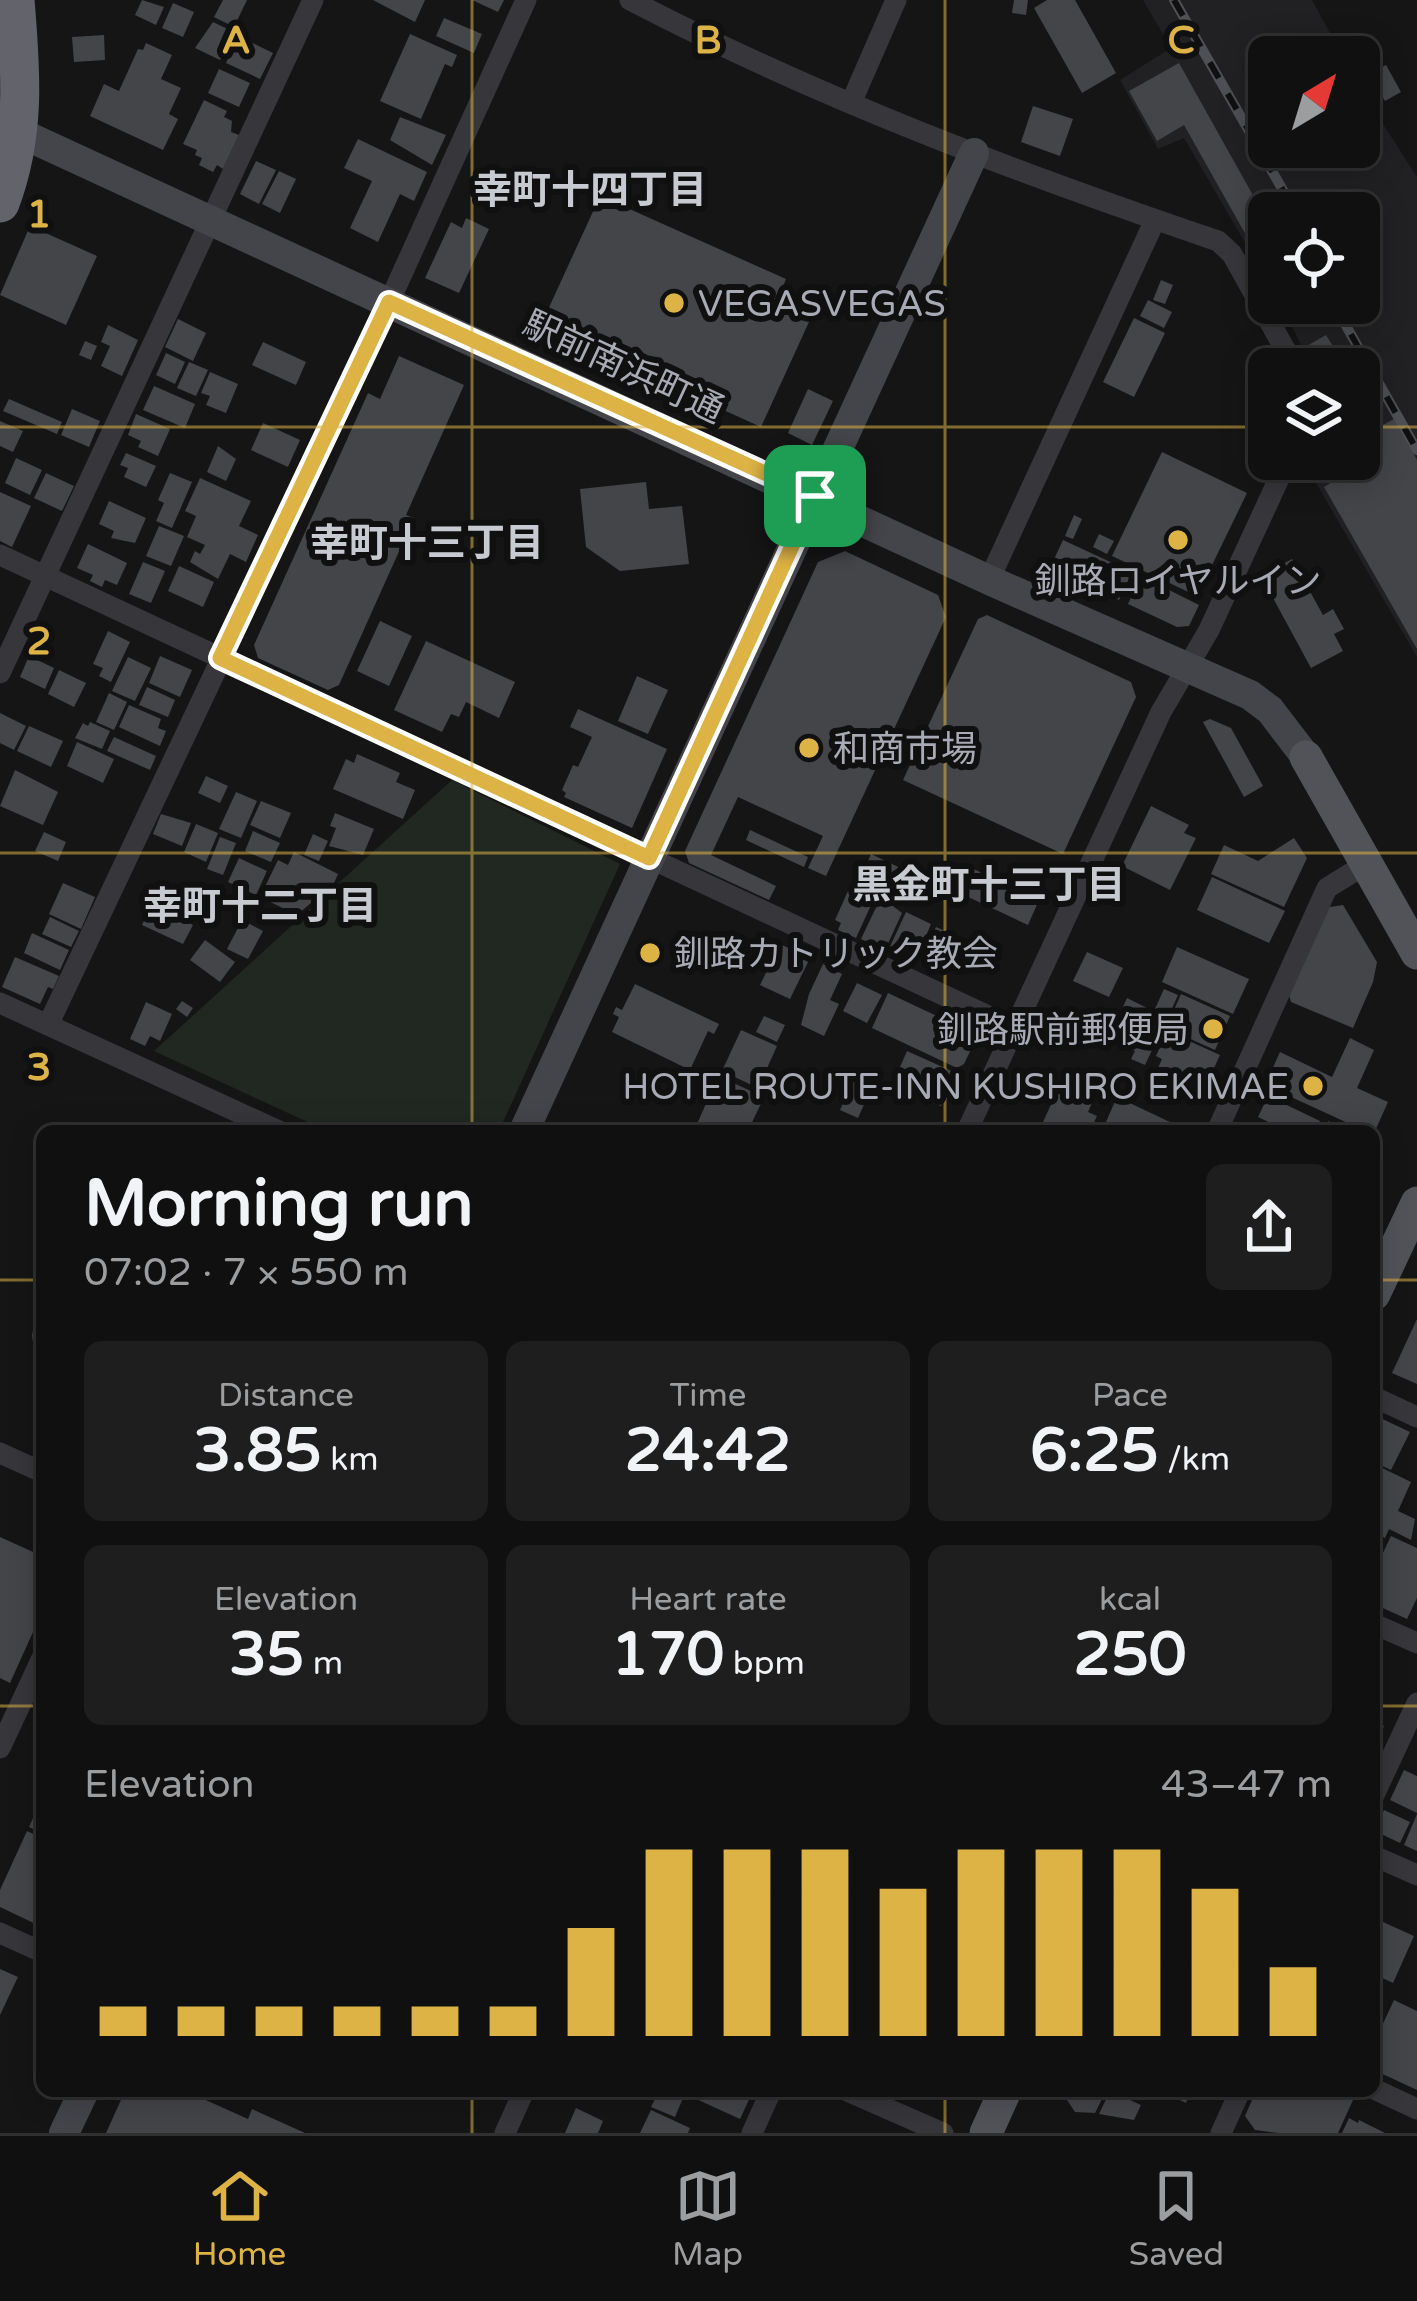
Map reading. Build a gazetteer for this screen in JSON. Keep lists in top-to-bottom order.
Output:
{
  "streets": {
    "street": ["駅前南浜町通"]
  },
  "districts": [
    "幸町十四丁目",
    "幸町十三丁目",
    "黒金町十三丁目",
    "幸町十二丁目"
  ],
  "places": [
    "VEGASVEGAS",
    "釧路ロイヤルイン",
    "和商市場",
    "釧路カトリック教会",
    "釧路駅前郵便局",
    "HOTEL ROUTE-INN KUSHIRO EKIMAE"
  ],
  "north": "top right",
  "page": {
    "heading": ["Morning run", "07:02 · 7 × 550 m"],
    "stats": [
      ["Distance", "3.85 km"],
      ["Time", "24:42"],
      ["Pace", "6:25 /km"],
      ["Elevation", "35 m"],
      ["Heart rate", "170 bpm"],
      ["kcal", "250"]
    ],
    "chart": ["Elevation", "43–47 m"],
    "tabs": ["Home", "Map", "Saved"]
  },
  "grid": {
    "columns": ["A", "B", "C"],
    "rows": ["1", "2", "3"]
  }
}
